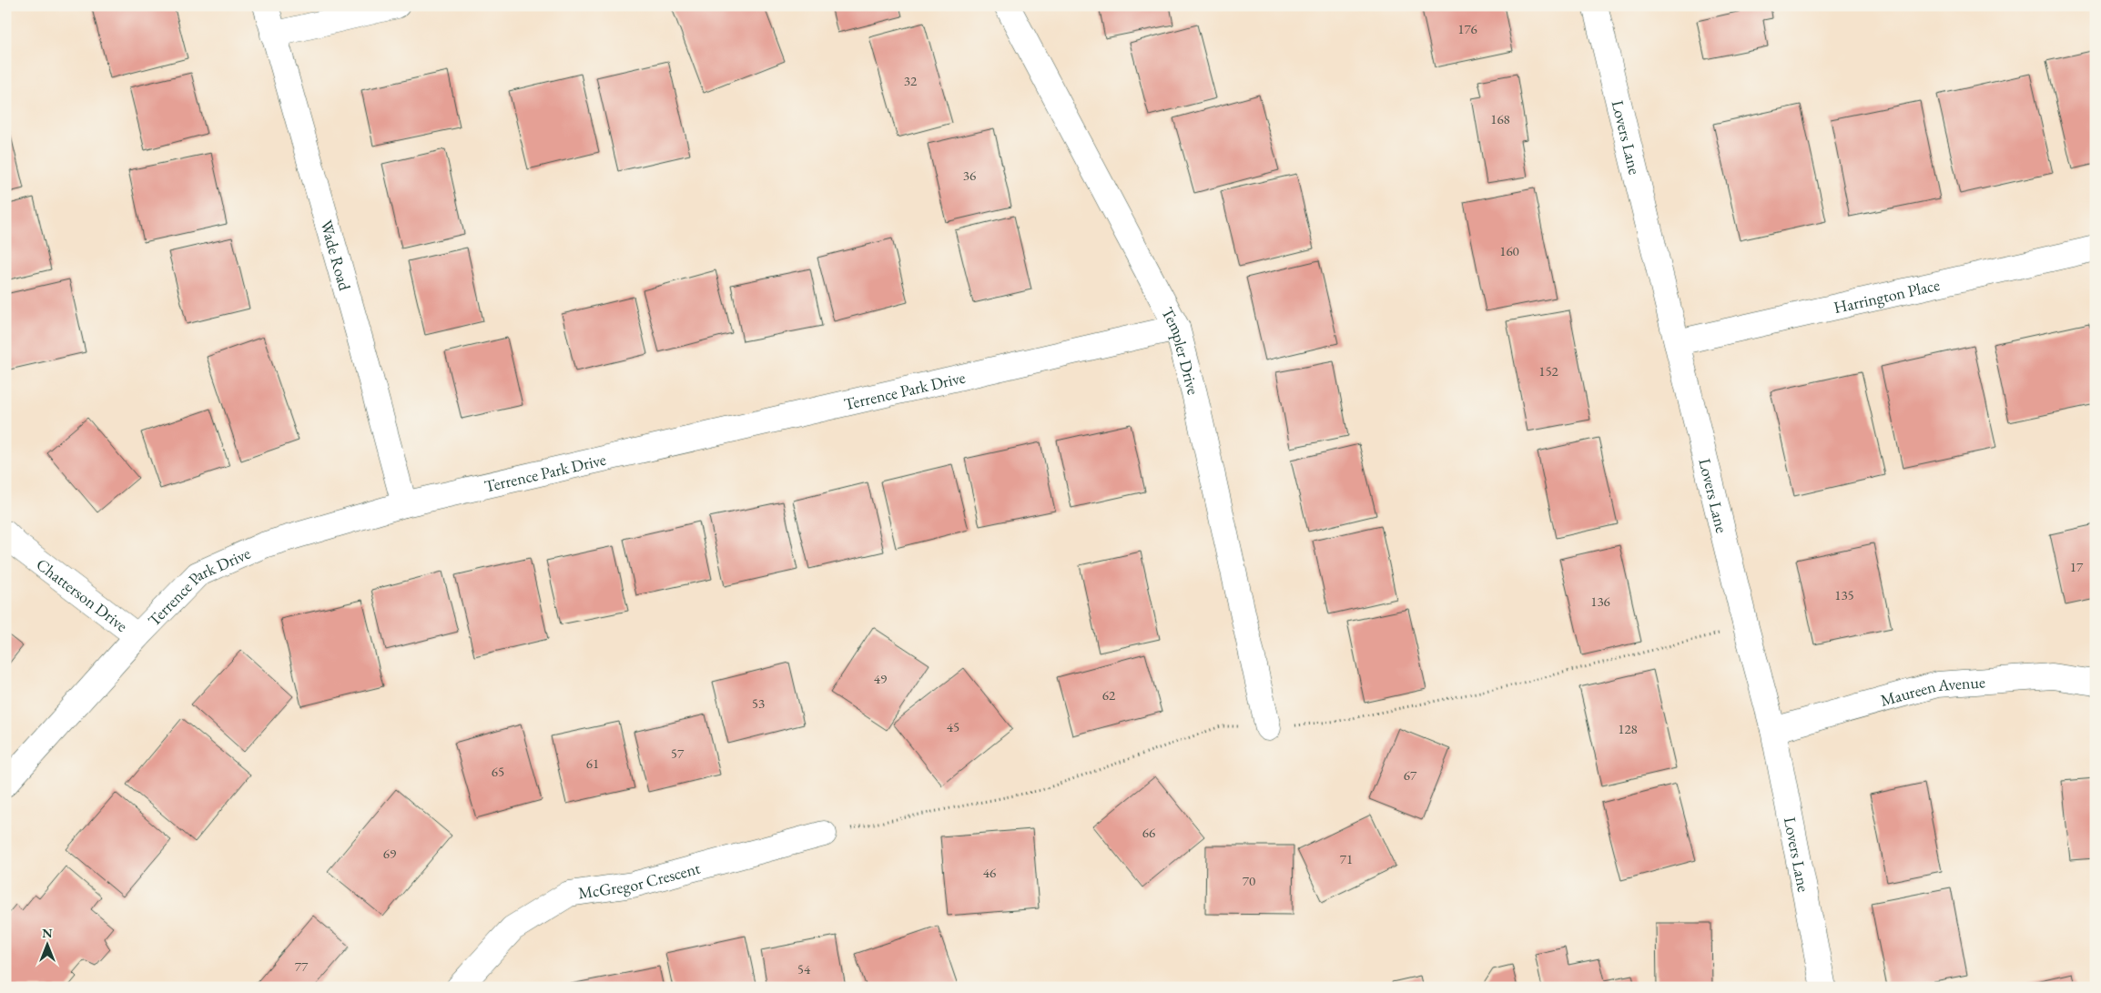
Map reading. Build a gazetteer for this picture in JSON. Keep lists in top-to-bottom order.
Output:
{
  "streets": {
    "street": [
      "Lovers Lane",
      "Wade Road",
      "Harrington Place",
      "Templer Drive",
      "Terrence Park Drive",
      "Chatterson Drive",
      "Maureen Avenue",
      "McGregor Crescent"
    ]
  },
  "crossings": [
    ["Lovers Lane", "Harrington Place"],
    ["Lovers Lane", "Maureen Avenue"],
    ["Wade Road", "Terrence Park Drive"],
    ["Templer Drive", "Terrence Park Drive"],
    ["Terrence Park Drive", "Chatterson Drive"]
  ],
  "house_numbers": [
    "176",
    "32",
    "168",
    "36",
    "160",
    "152",
    "17",
    "135",
    "136",
    "49",
    "62",
    "53",
    "45",
    "128",
    "57",
    "61",
    "65",
    "67",
    "66",
    "69",
    "71",
    "46",
    "70",
    "77",
    "54"
  ],
  "north": "top"
}
